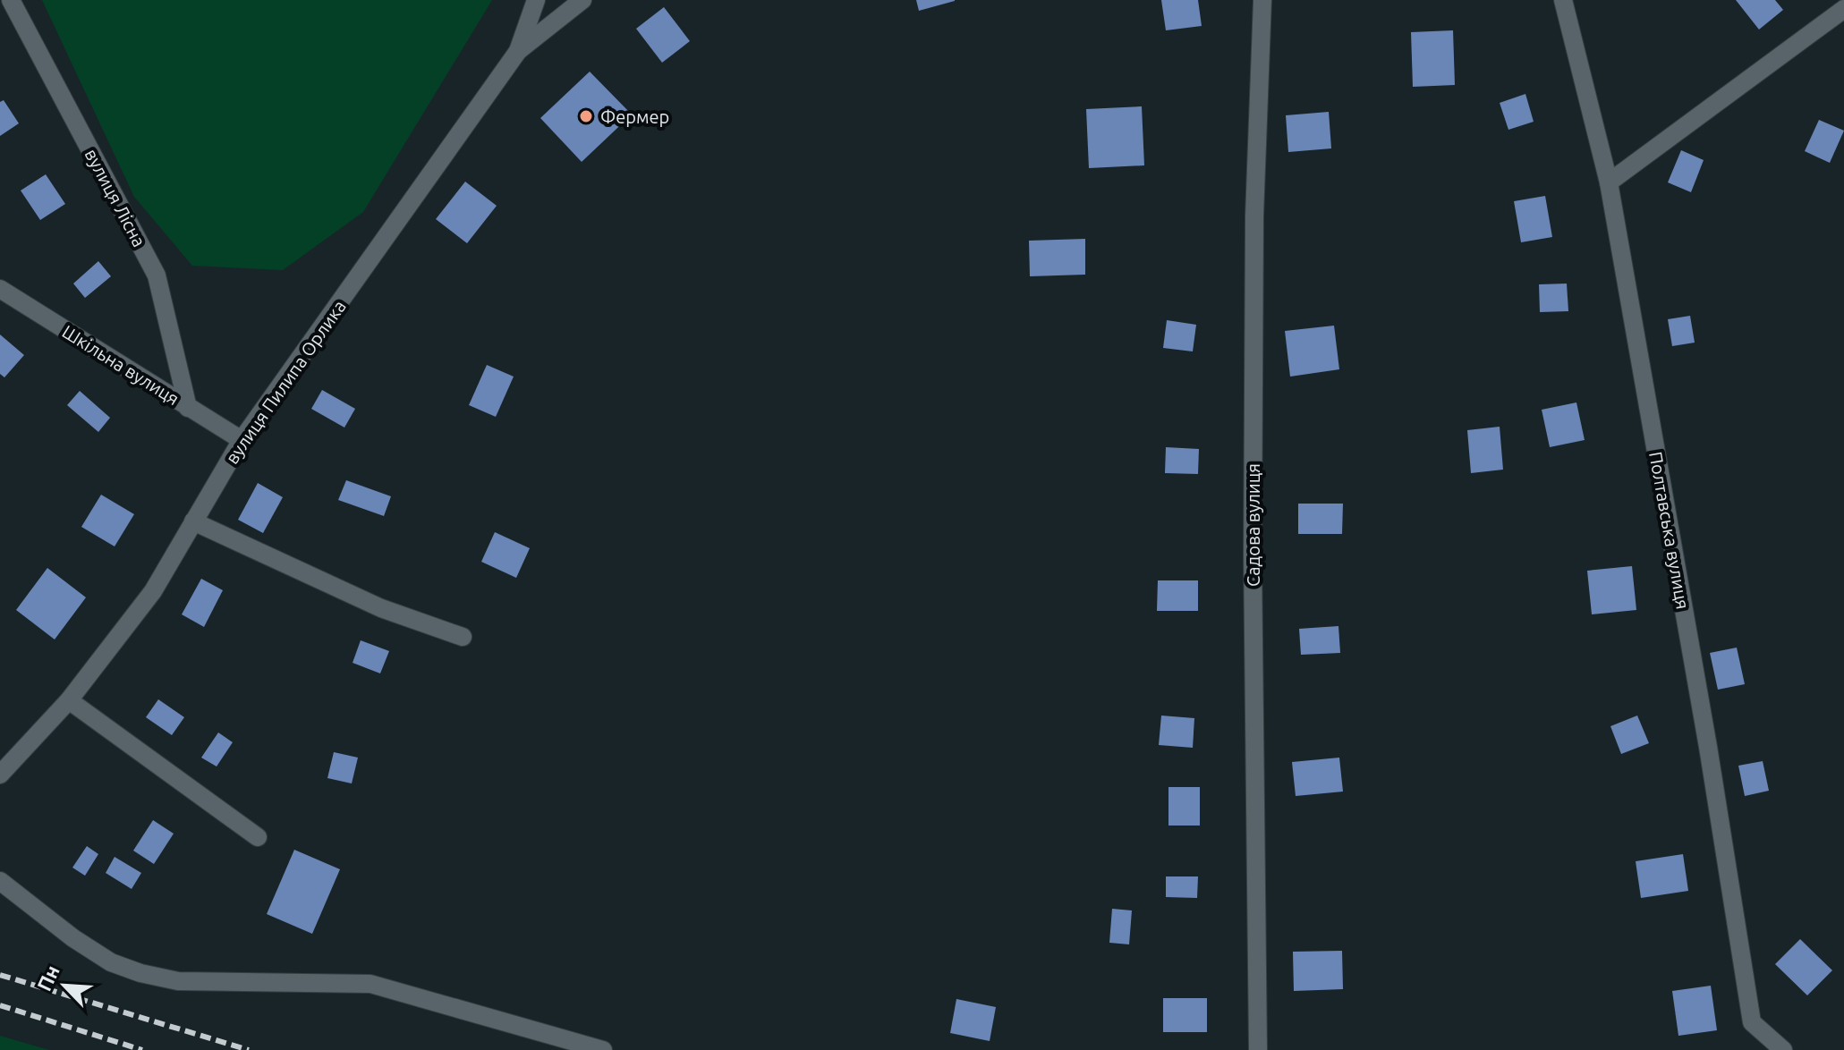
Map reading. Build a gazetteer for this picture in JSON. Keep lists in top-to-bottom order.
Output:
{
  "streets": {
    "street": [
      "вулиця Лісна",
      "Шкільна вулиця",
      "вулиця Пилипа Орлика",
      "Садова вулиця",
      "Полтавська вулиця"
    ]
  },
  "crossings": [
    ["вулиця Лісна", "Шкільна вулиця"],
    ["Шкільна вулиця", "вулиця Пилипа Орлика"]
  ],
  "places": ["Фермер"],
  "north": "top left"
}
